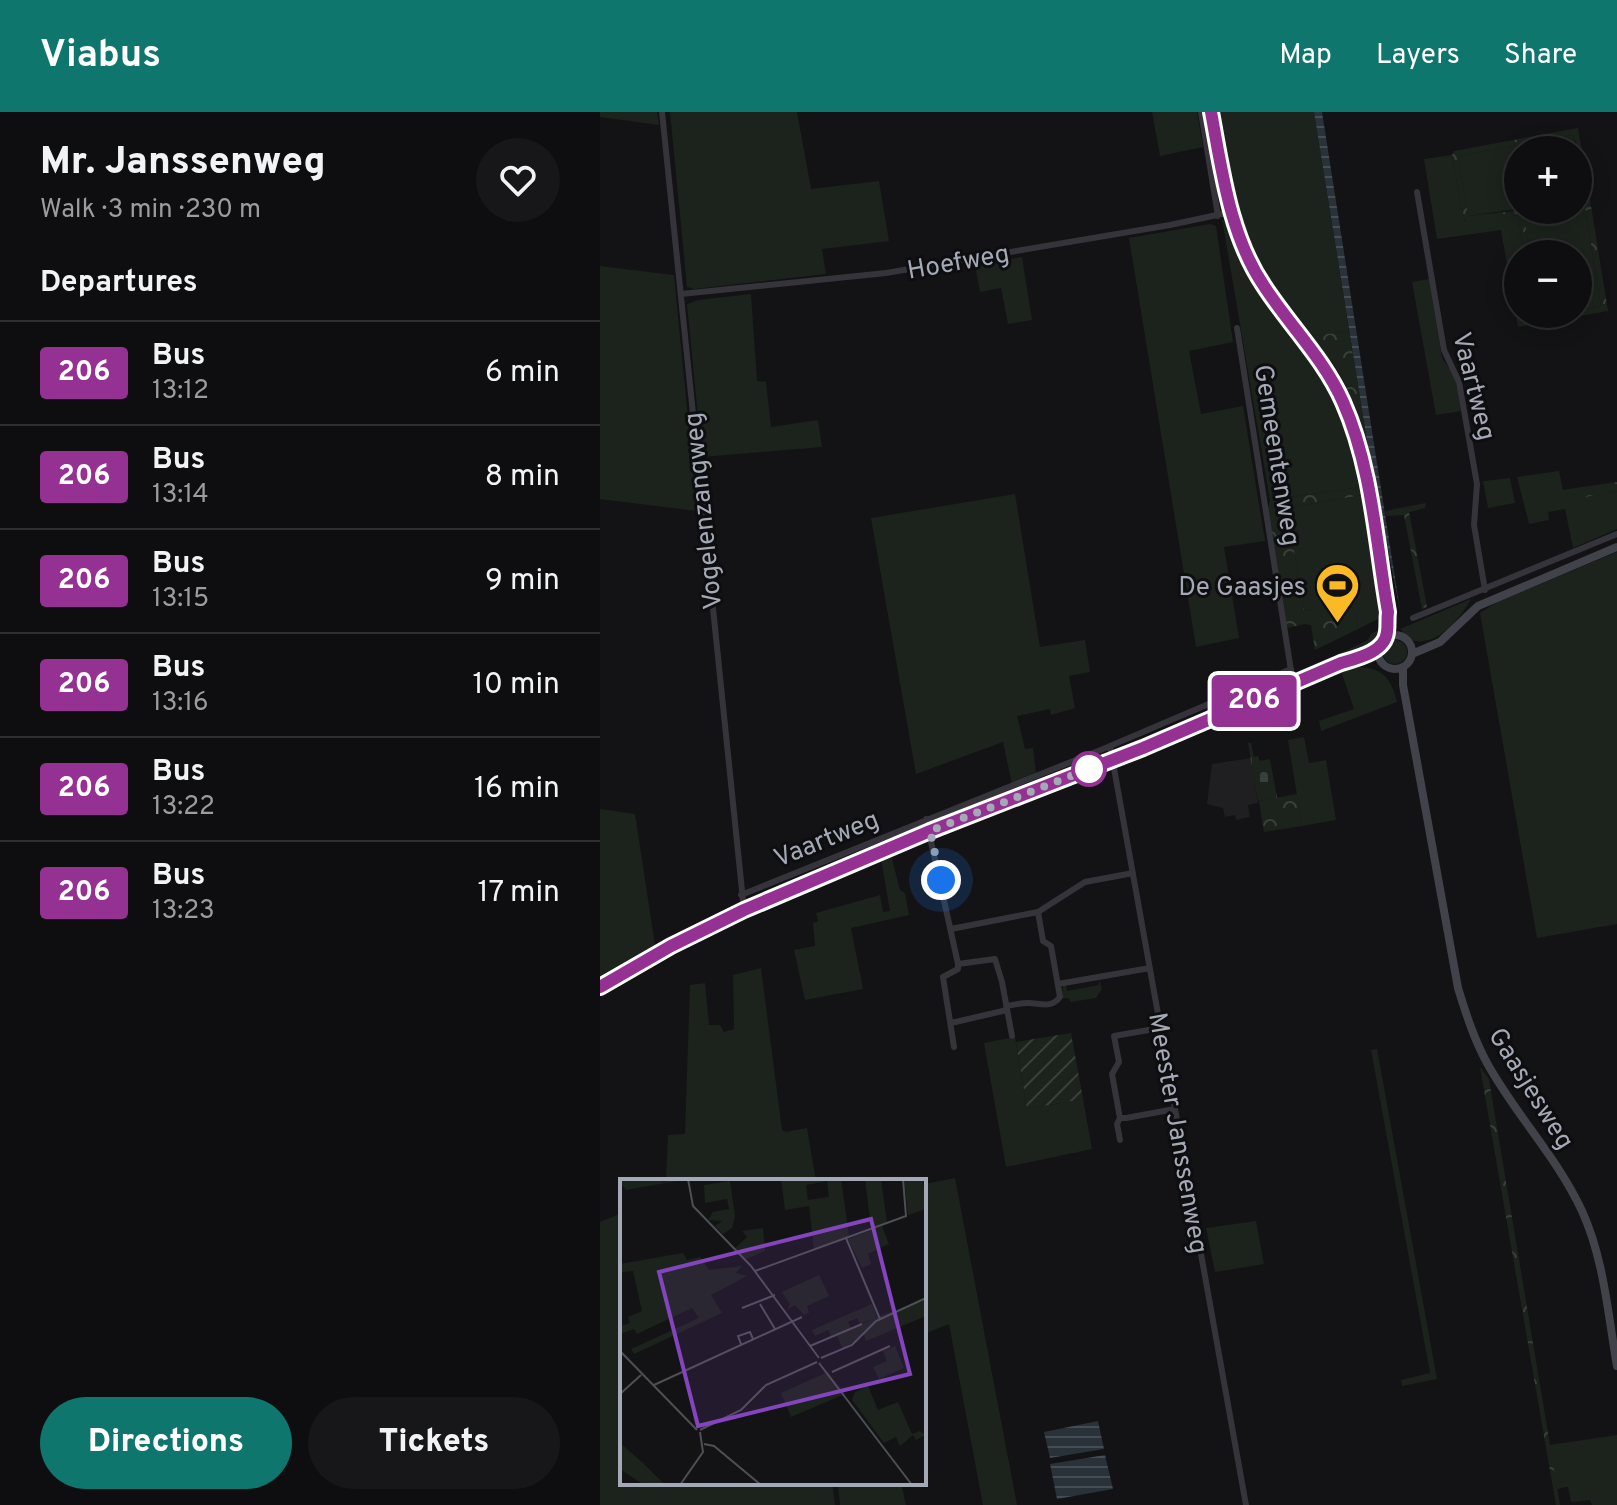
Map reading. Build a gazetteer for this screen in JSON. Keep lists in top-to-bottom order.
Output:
{
  "streets": {
    "main road": ["Vaartweg", "Gemeentenweg", "Gaasjesweg"],
    "street": ["Hoefweg", "Vogelenzangweg", "Meester Janssenweg"]
  },
  "crossings": [
    ["Hoefweg", "Gemeentenweg"],
    ["Hoefweg", "Vogelenzangweg"],
    ["Vaartweg", "Gemeentenweg"],
    ["Vaartweg", "Vogelenzangweg"],
    ["Vaartweg", "Gaasjesweg"],
    ["Vaartweg", "Meester Janssenweg"],
    ["Gemeentenweg", "Gaasjesweg"]
  ],
  "places": {
    "sports": ["De Gaasjes"]
  },
  "lines": ["bus line 206"],
  "page": {
    "header": "Viabus",
    "nav": ["Map", "Layers", "Share"],
    "heading": [
      ["Mr. Janssenweg", "Walk · 3 min · 230 m"],
      "Departures"
    ],
    "on_map": "206",
    "map_buttons": ["+", "−"],
    "list": [
      {
        "mark": "206",
        "name": "Bus",
        "note": "13:12",
        "value": "6 min"
      },
      {
        "mark": "206",
        "name": "Bus",
        "note": "13:14",
        "value": "8 min"
      },
      {
        "mark": "206",
        "name": "Bus",
        "note": "13:15",
        "value": "9 min"
      },
      {
        "mark": "206",
        "name": "Bus",
        "note": "13:16",
        "value": "10 min"
      },
      {
        "mark": "206",
        "name": "Bus",
        "note": "13:22",
        "value": "16 min"
      },
      {
        "mark": "206",
        "name": "Bus",
        "note": "13:23",
        "value": "17 min"
      }
    ],
    "buttons": ["Directions", "Tickets"]
  }
}
